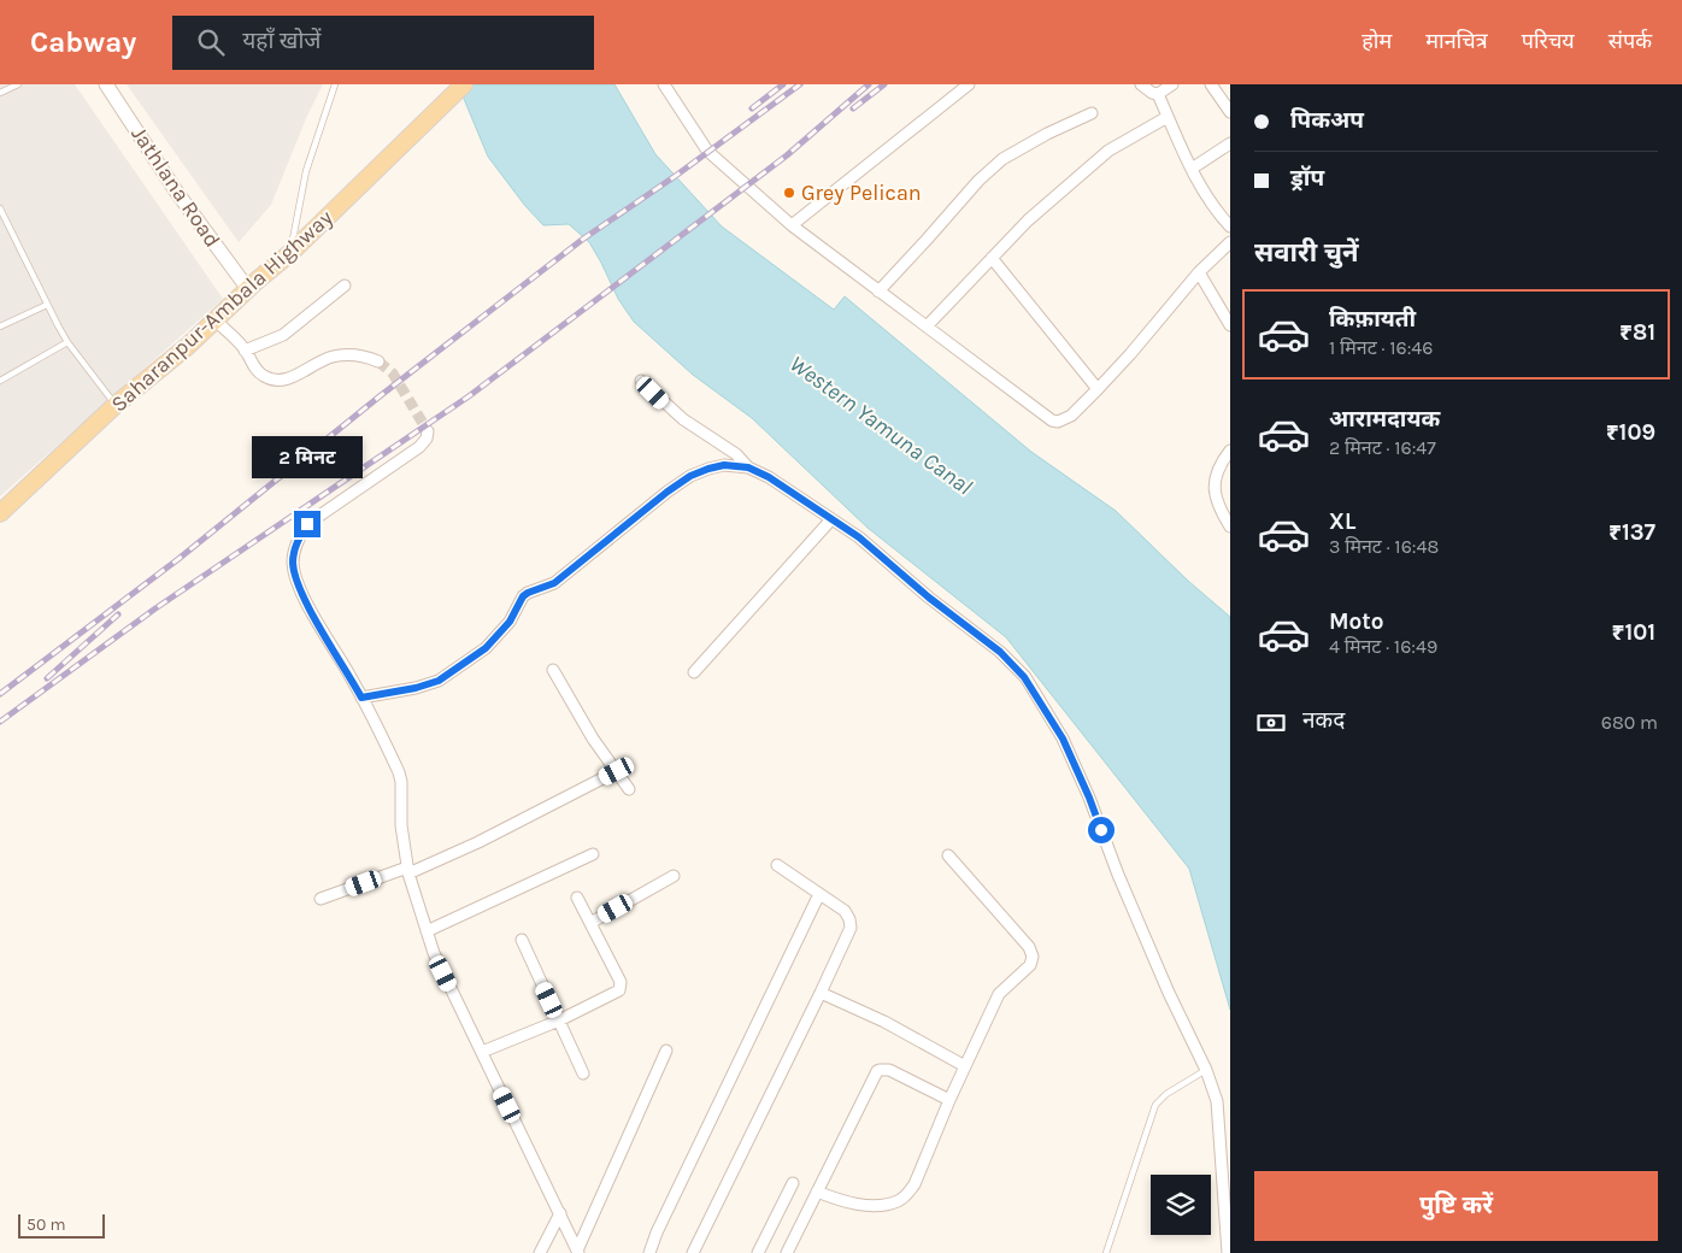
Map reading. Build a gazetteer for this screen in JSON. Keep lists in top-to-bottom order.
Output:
{
  "streets": {
    "main road": ["Saharanpur-Ambala Highway"],
    "street": ["Jathlana Road"]
  },
  "crossings": [
    ["Jathlana Road", "Saharanpur-Ambala Highway"]
  ],
  "water": ["Western Yamuna Canal"],
  "places": ["Grey Pelican"],
  "scale_bar": "50 m",
  "page": {
    "header": "Cabway",
    "search": "यहाँ खोजें",
    "nav": [
      "होम",
      "मानचित्र",
      "परिचय",
      "संपर्क"
    ],
    "banner": ["पिकअप", "ड्रॉप"],
    "heading": "सवारी चुनें",
    "list": [
      {
        "name": "किफ़ायती",
        "note": "1 मिनट · 16:46",
        "value": "₹81"
      },
      {
        "name": "आरामदायक",
        "note": "2 मिनट · 16:47",
        "value": "₹109"
      },
      {
        "name": "XL",
        "note": "3 मिनट · 16:48",
        "value": "₹137"
      },
      {
        "name": "Moto",
        "note": "4 मिनट · 16:49",
        "value": "₹101"
      }
    ],
    "bubble": "2 मिनट",
    "pay": ["नकद", "680 m"],
    "buttons": "पुष्टि करें",
    "scale": "50 m"
  }
}
